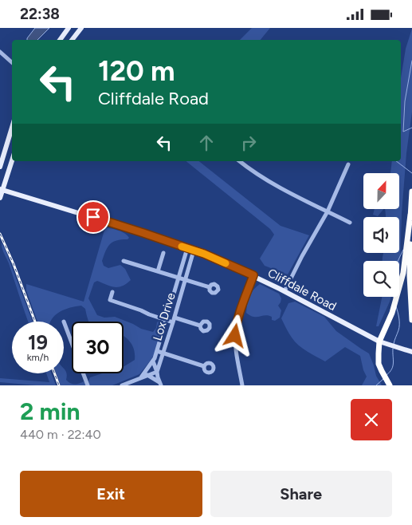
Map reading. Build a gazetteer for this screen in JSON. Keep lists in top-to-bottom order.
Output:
{
  "streets": {
    "main road": ["Cliffdale Road"],
    "street": ["Lox Drive"]
  },
  "crossings": [
    ["Cliffdale Road", "Lox Drive"]
  ],
  "north": "top",
  "page": {
    "status": "22:38",
    "turn": ["120 m", "Cliffdale Road"],
    "speed": "19 km/h",
    "limit": "30",
    "heading": ["2 min", "440 m · 22:40"],
    "buttons": ["Exit", "Share"]
  }
}
